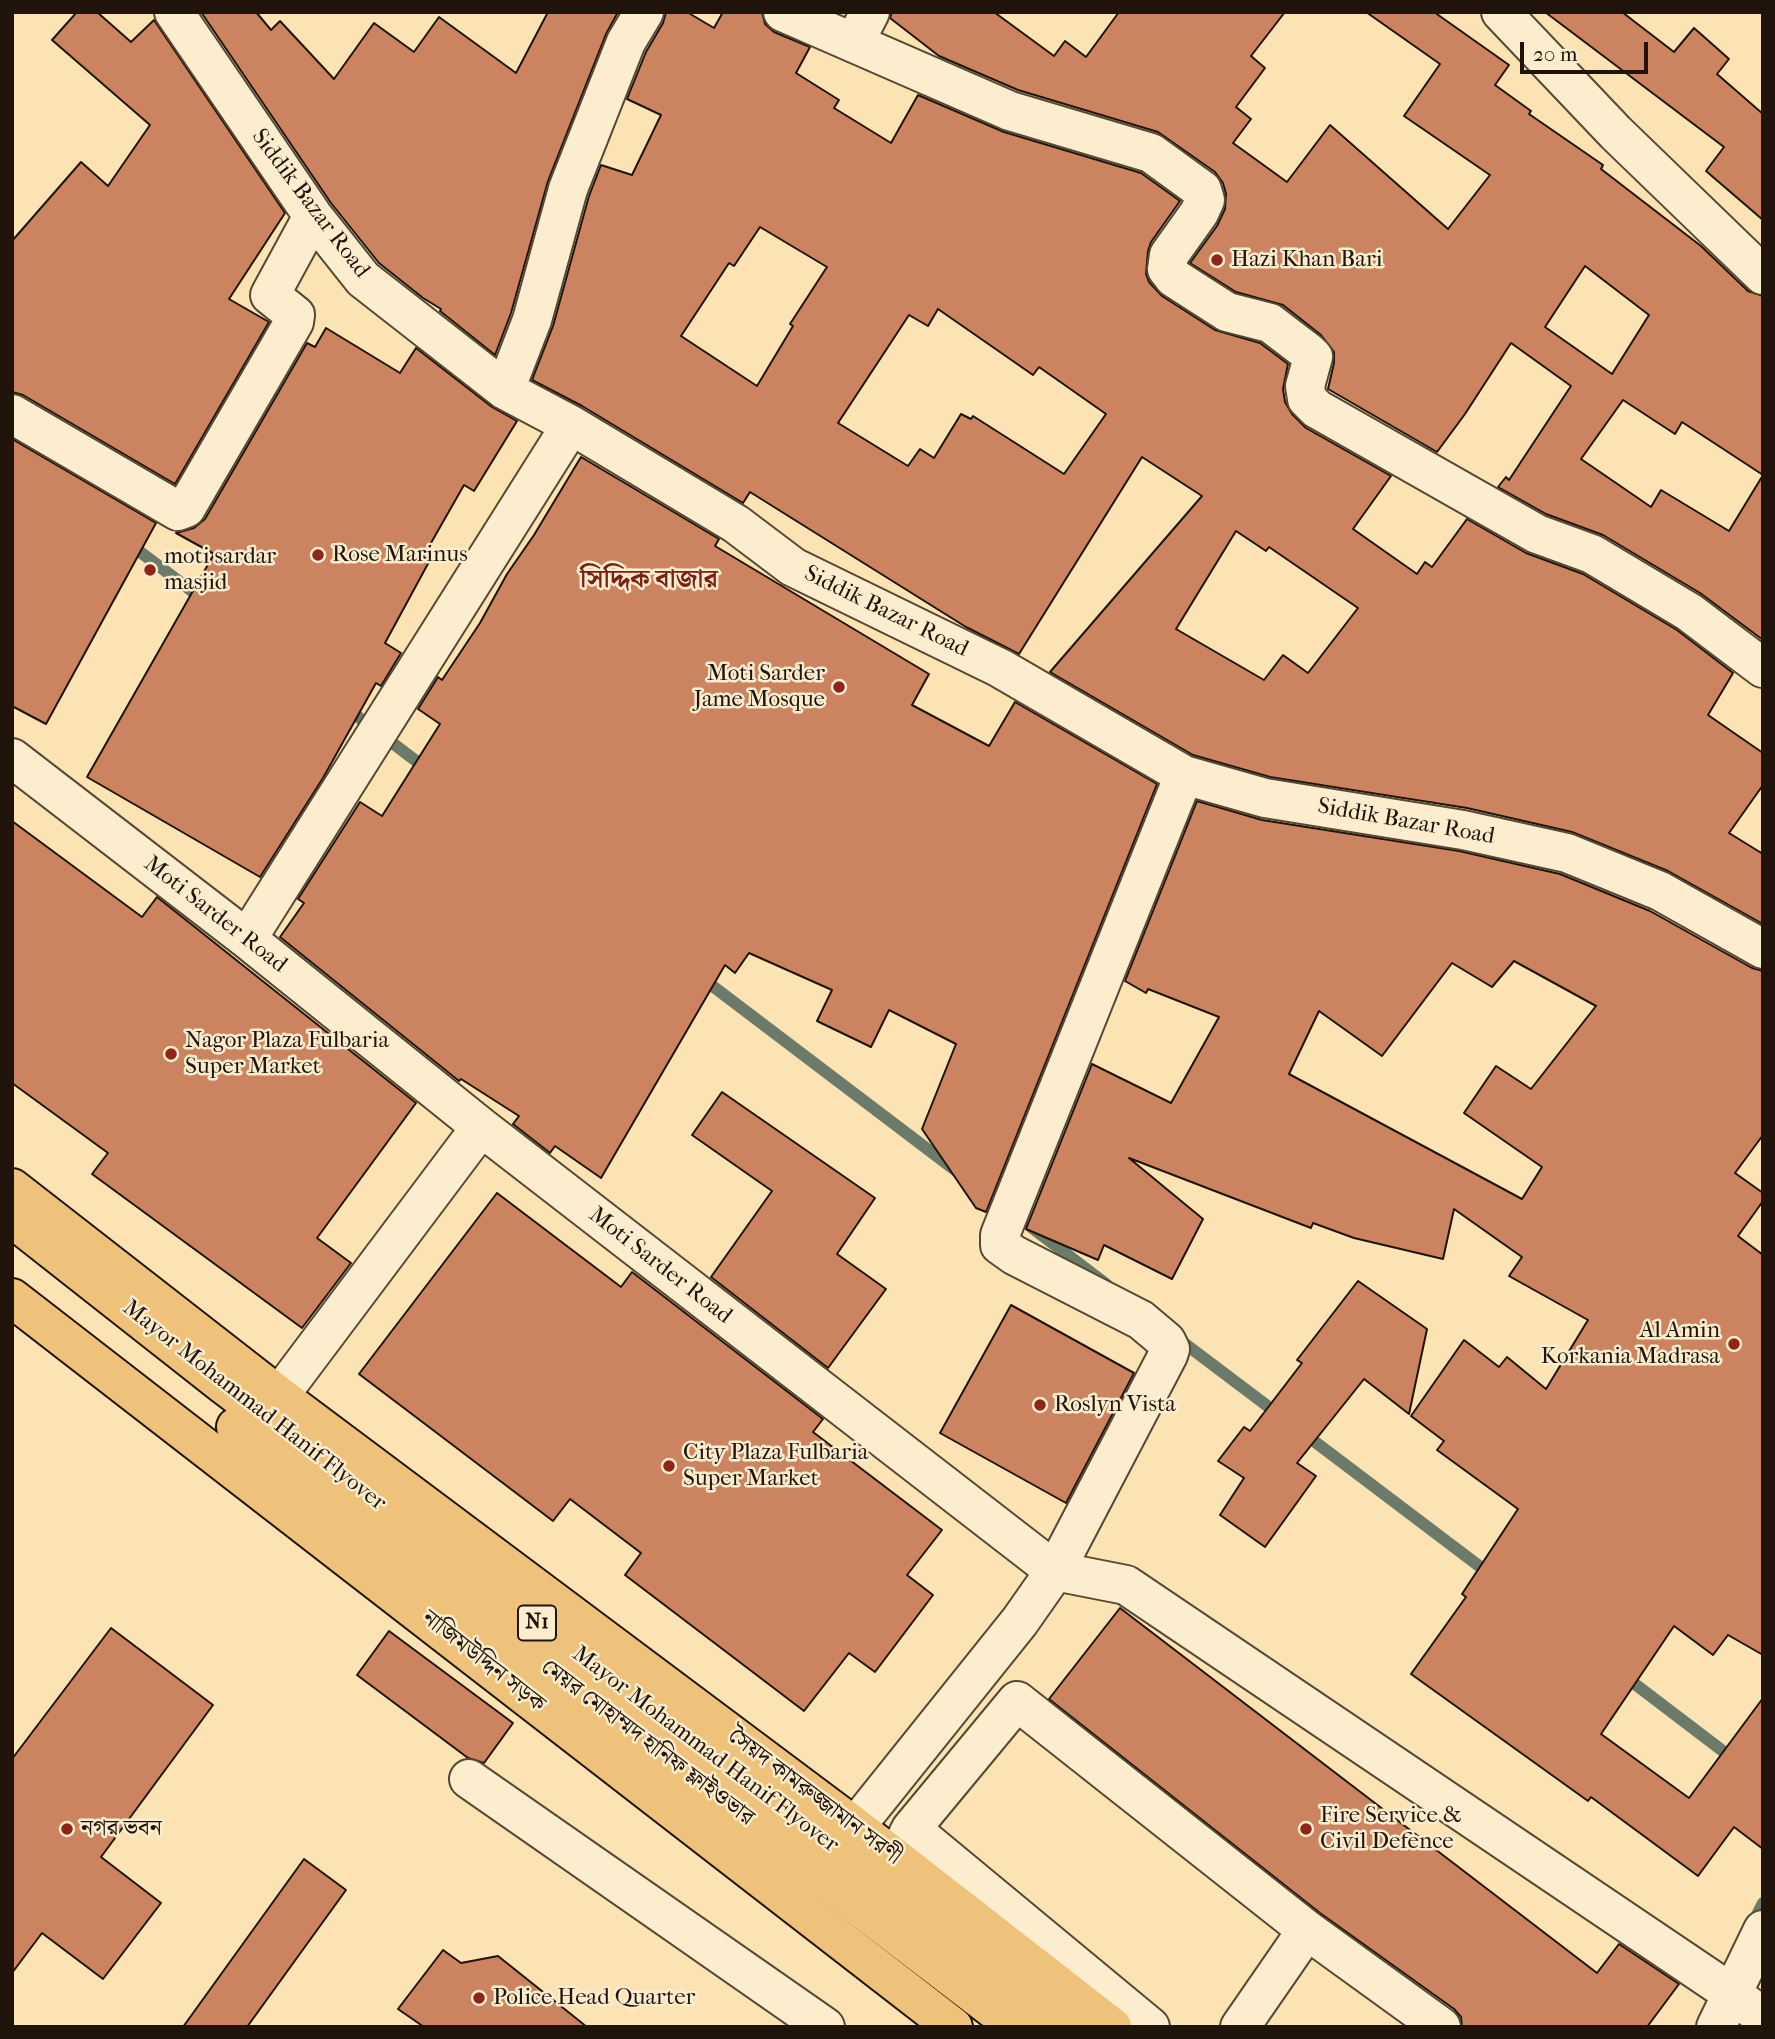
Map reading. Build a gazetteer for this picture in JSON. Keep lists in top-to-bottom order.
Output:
{
  "streets": {
    "main road": [
      "Mayor Mohammad Hanif Flyover",
      "N1",
      "নাজিমউদ্দিন সড়ক",
      "মেয়র মোহাম্মদ হানিফ ফ্লাইওভার",
      "সৈয়দ কামরুজ্জামান সরণী"
    ],
    "street": ["Siddik Bazar Road", "Moti Sarder Road"]
  },
  "districts": ["সিদ্দিক বাজার"],
  "places": [
    "Hazi Khan Bari",
    "Rose Marinus",
    "moti sardar masjid",
    "Moti Sarder Jame Mosque",
    "Nagor Plaza Fulbaria Super Market",
    "Al Amin Korkania Madrasa",
    "Roslyn Vista",
    "City Plaza Fulbaria Super Market",
    "নগর ভবন",
    "Fire Service & Civil Defence",
    "Police Head Quarter"
  ],
  "scale_bar": "20 m"
}
